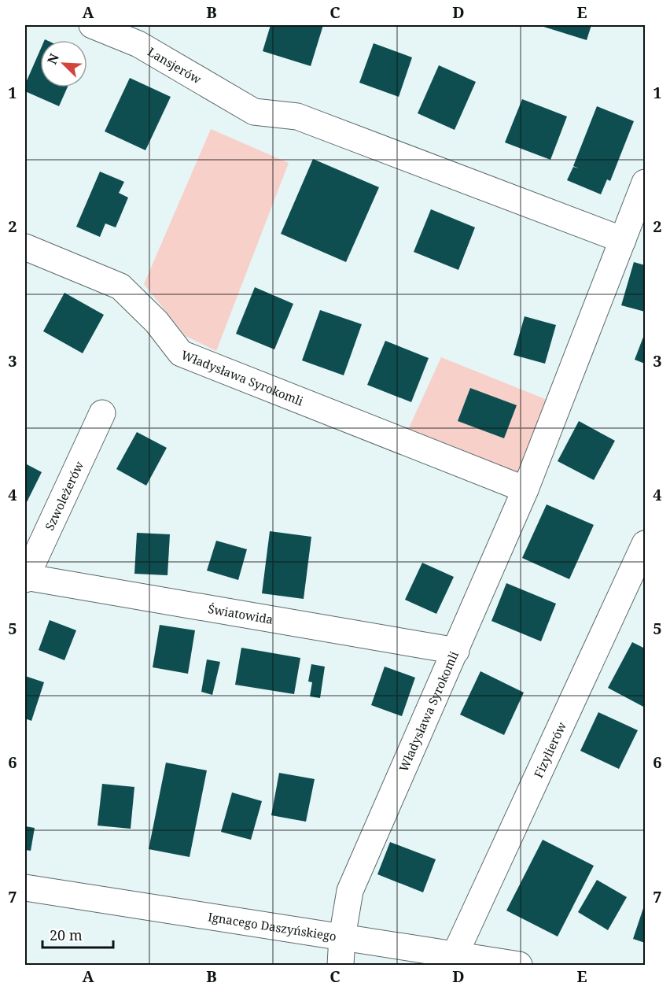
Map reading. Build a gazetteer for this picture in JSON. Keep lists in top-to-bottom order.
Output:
{
  "streets": {
    "street": [
      "Lansjerów",
      "Władysława Syrokomli",
      "Szwoleżerów",
      "Światowida",
      "Fizylierów",
      "Ignacego Daszyńskiego"
    ]
  },
  "crossings": [
    ["Lansjerów", "Władysława Syrokomli"],
    ["Władysława Syrokomli", "Światowida"],
    ["Władysława Syrokomli", "Ignacego Daszyńskiego"],
    ["Szwoleżerów", "Światowida"],
    ["Fizylierów", "Ignacego Daszyńskiego"]
  ],
  "scale_bar": "20 m",
  "north": "top left",
  "grid": {
    "columns": [
      "A",
      "B",
      "C",
      "D",
      "E"
    ],
    "rows": [
      "1",
      "2",
      "3",
      "4",
      "5",
      "6",
      "7"
    ]
  }
}
